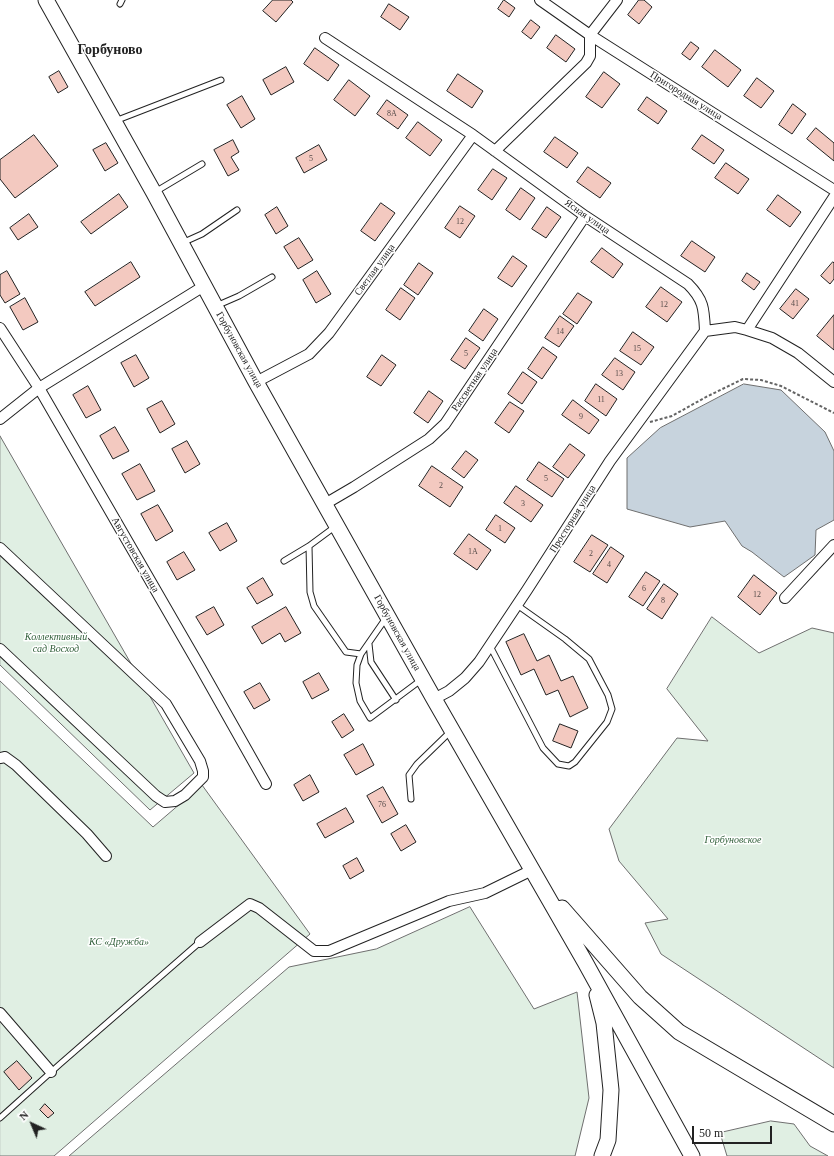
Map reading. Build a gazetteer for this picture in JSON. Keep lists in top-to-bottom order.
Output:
{
  "streets": {
    "main road": ["Горбуновская улица"],
    "street": [
      "Пригородная улица",
      "Ясная улица",
      "Светлая улица",
      "Рассветная улица",
      "Просторная улица",
      "Августовская улица"
    ]
  },
  "crossings": [
    ["Ясная улица", "Светлая улица"],
    ["Ясная улица", "Рассветная улица"],
    ["Ясная улица", "Просторная улица"],
    ["Светлая улица", "Горбуновская улица"],
    ["Горбуновская улица", "Рассветная улица"],
    ["Горбуновская улица", "Просторная улица"]
  ],
  "districts": ["Горбуново"],
  "parks": ["Коллективный сад Восход", "Горбуновское", "КС «Дружба»"],
  "house_numbers": [
    "8А",
    "5",
    "12",
    "41",
    "12",
    "14",
    "15",
    "5",
    "13",
    "11",
    "9",
    "5",
    "2",
    "3",
    "1",
    "1А",
    "2",
    "4",
    "6",
    "12",
    "8",
    "76"
  ],
  "scale_bar": "50 m",
  "north": "top left"
}
